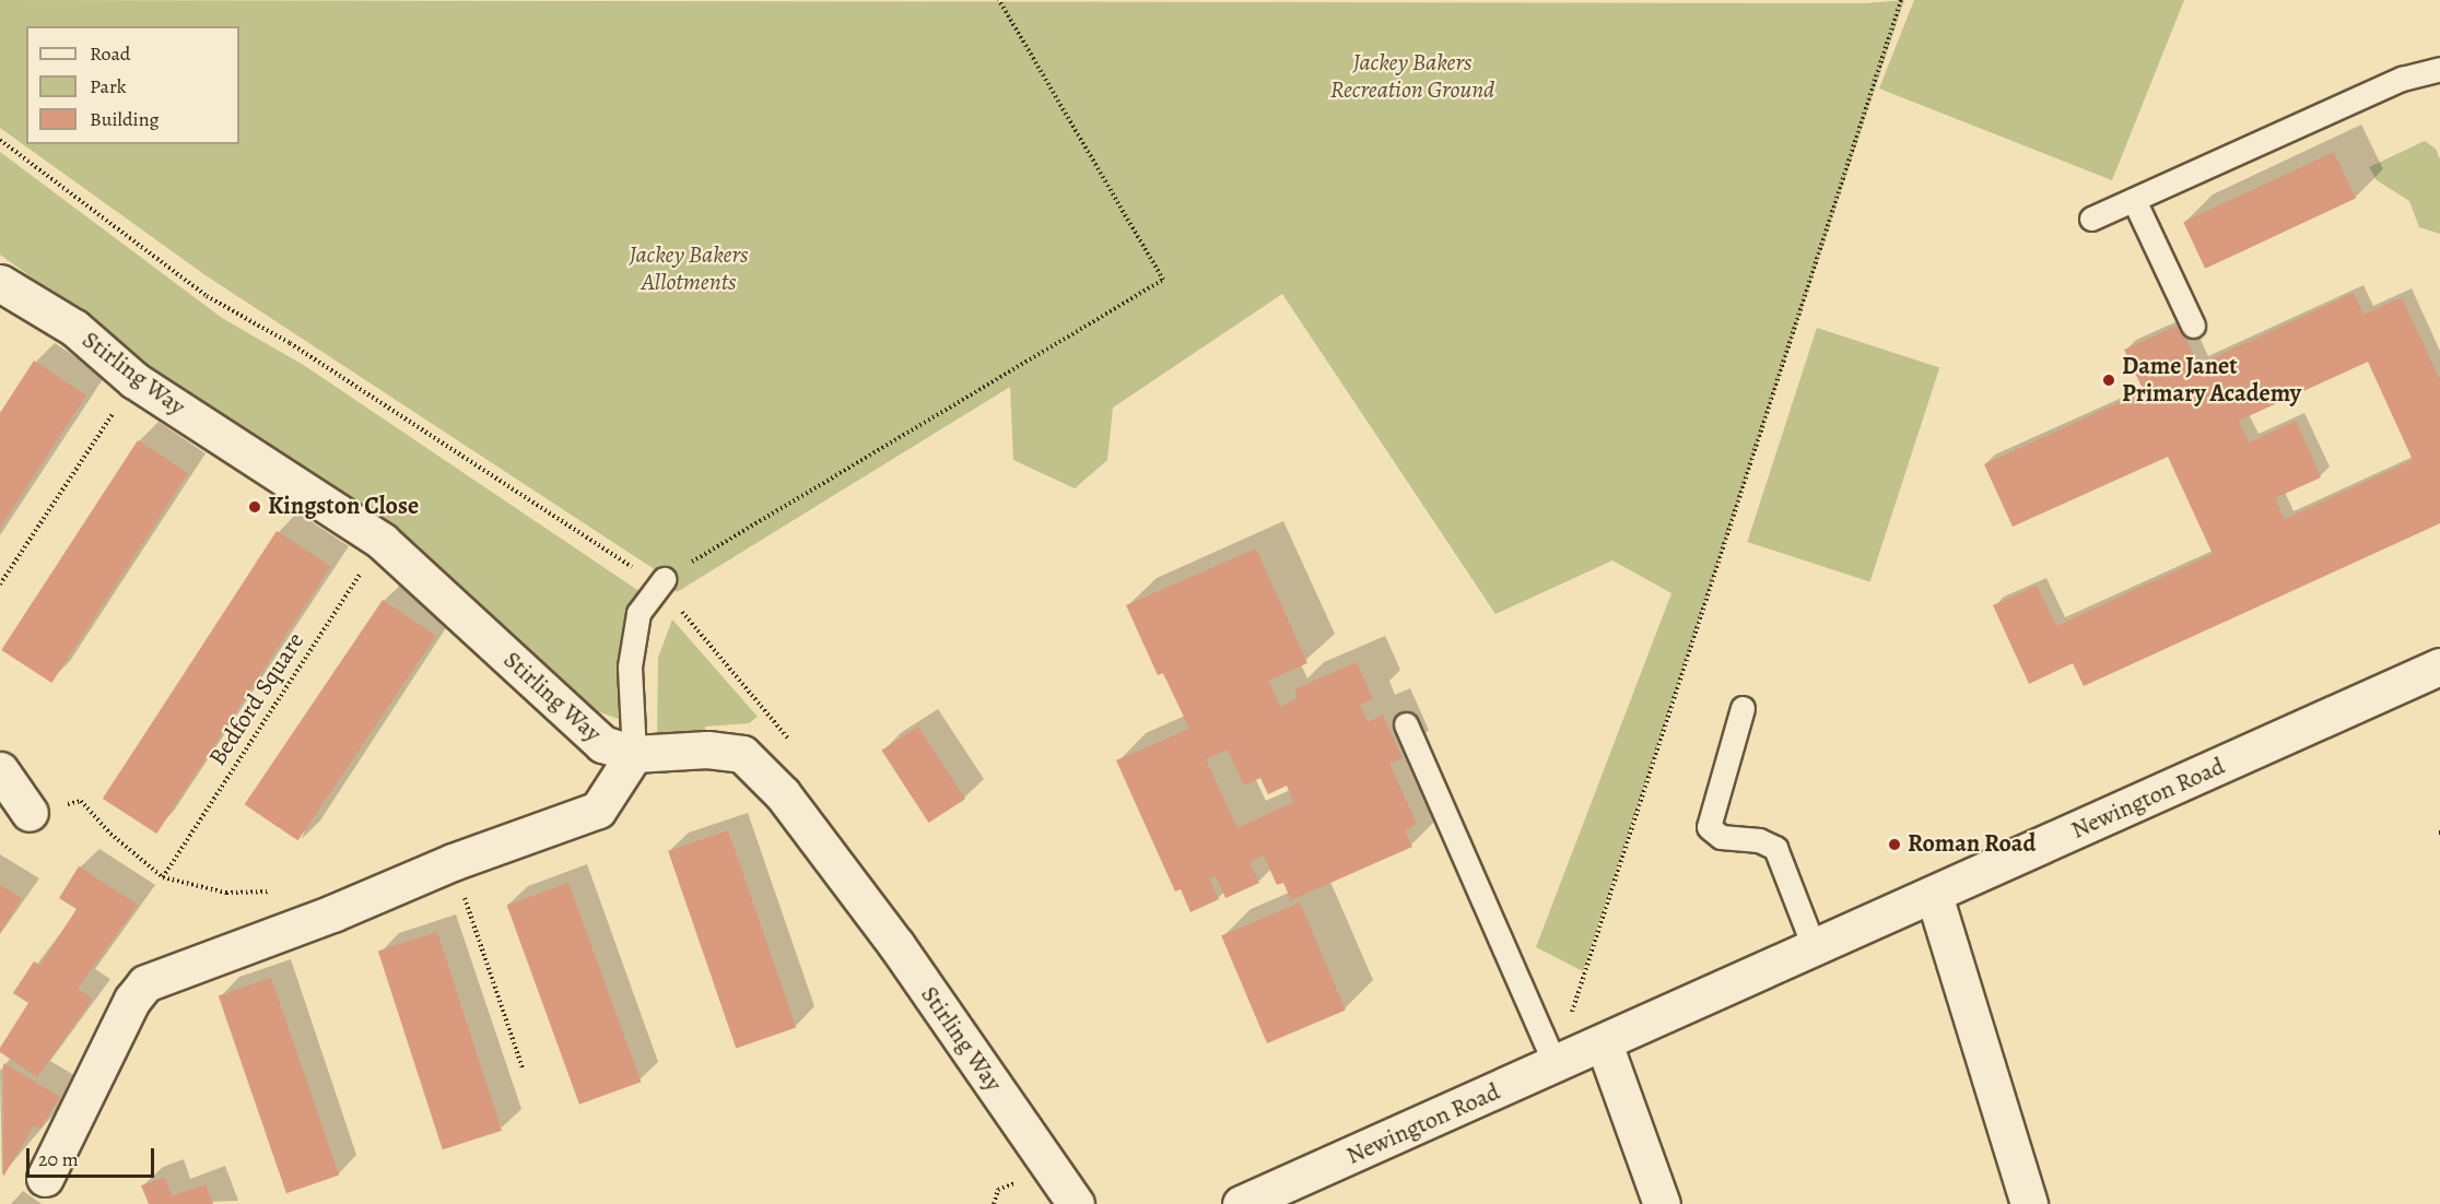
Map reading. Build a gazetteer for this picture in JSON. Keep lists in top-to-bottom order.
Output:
{
  "streets": {
    "street": ["Stirling Way", "Newington Road"],
    "path": ["Bedford Square"]
  },
  "crossings": [
    ["Stirling Way", "Bedford Square"]
  ],
  "parks": ["Jackey Bakers Recreation Ground", "Jackey Bakers Allotments"],
  "places": ["Dame Janet Primary Academy", "Kingston Close", "Roman Road"],
  "legend": ["Road", "Park", "Building"],
  "scale_bar": "20 m"
}
